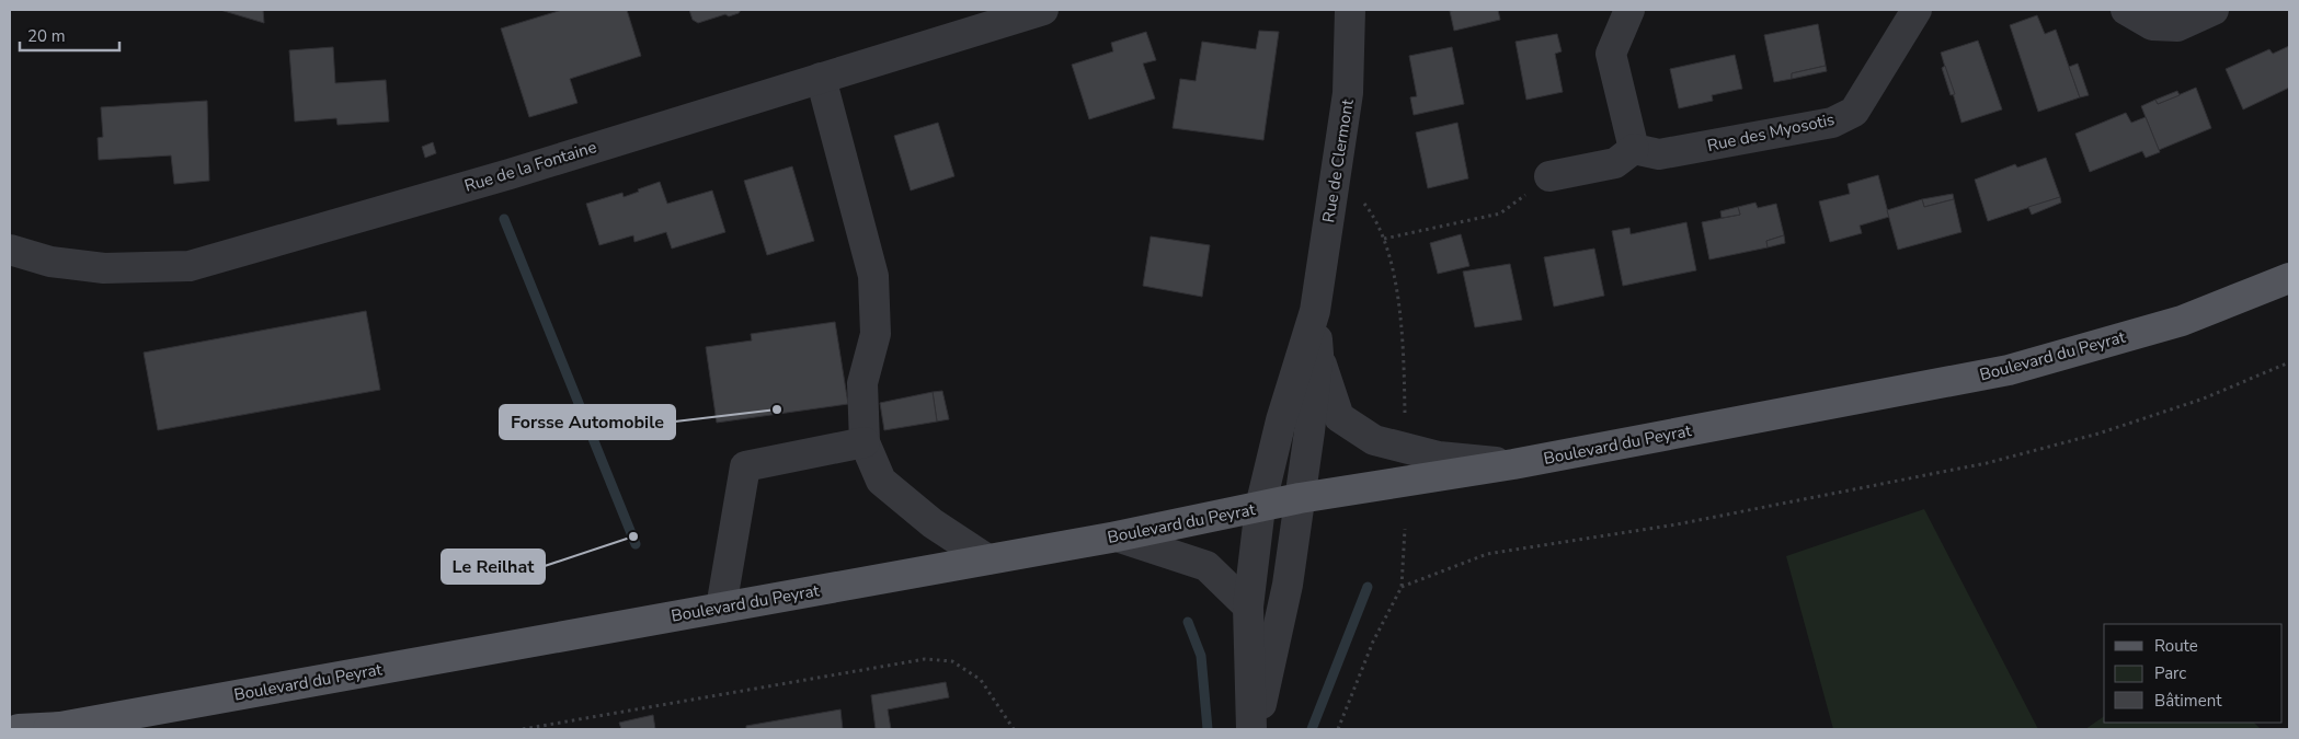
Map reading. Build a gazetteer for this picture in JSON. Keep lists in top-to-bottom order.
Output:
{
  "streets": {
    "main road": ["Boulevard du Peyrat"],
    "street": ["Rue des Myosotis", "Rue de Clermont", "Rue de la Fontaine"]
  },
  "crossings": [
    ["Rue de Clermont", "Boulevard du Peyrat"]
  ],
  "places": ["Forsse Automobile", "Le Reilhat"],
  "legend": ["Route", "Parc", "Bâtiment"],
  "scale_bar": "20 m"
}
